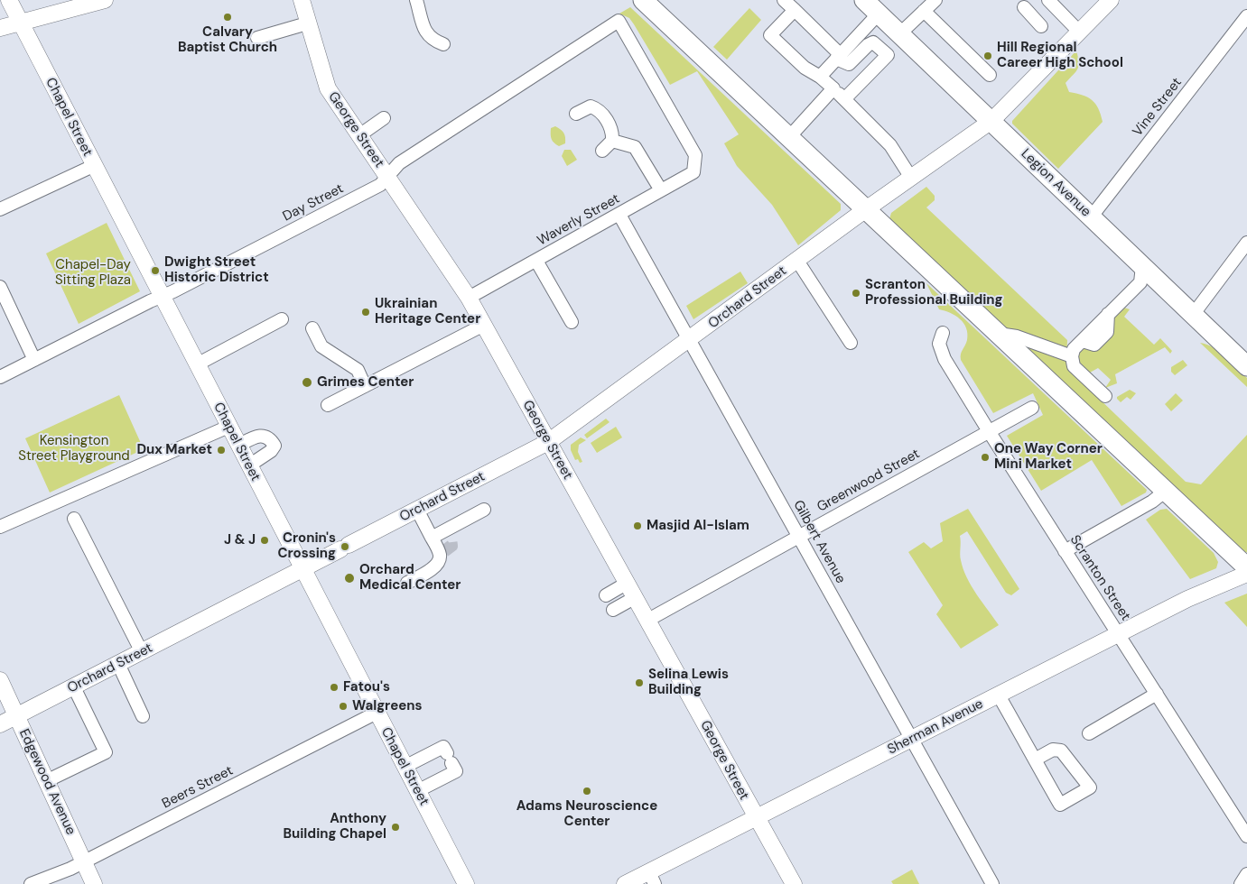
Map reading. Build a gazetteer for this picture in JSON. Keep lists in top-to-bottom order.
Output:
{
  "streets": {
    "highway": ["Legion Avenue"],
    "main road": [
      "Chapel Street",
      "George Street",
      "Orchard Street",
      "Sherman Avenue",
      "Edgewood Avenue"
    ],
    "street": [
      "Vine Street",
      "Day Street",
      "Waverly Street",
      "Greenwood Street",
      "Gilbert Avenue",
      "Scranton Street",
      "Beers Street"
    ]
  },
  "crossings": [
    ["Vine Street", "Legion Avenue"],
    ["Chapel Street", "Day Street"],
    ["Chapel Street", "Orchard Street"],
    ["Chapel Street", "Beers Street"],
    ["George Street", "Day Street"],
    ["George Street", "Waverly Street"],
    ["George Street", "Orchard Street"],
    ["George Street", "Greenwood Street"],
    ["George Street", "Sherman Avenue"],
    ["Legion Avenue", "Orchard Street"],
    ["Day Street", "Waverly Street"],
    ["Waverly Street", "Gilbert Avenue"],
    ["Orchard Street", "Gilbert Avenue"],
    ["Orchard Street", "Edgewood Avenue"],
    ["Greenwood Street", "Gilbert Avenue"],
    ["Greenwood Street", "Scranton Street"],
    ["Gilbert Avenue", "Sherman Avenue"],
    ["Scranton Street", "Sherman Avenue"],
    ["Edgewood Avenue", "Beers Street"]
  ],
  "parks": ["Chapel-Day Sitting Plaza", "Kensington Street Playground"],
  "places": [
    "Calvary Baptist Church",
    "Hill Regional Career High School",
    "Dwight Street Historic District",
    "Scranton Professional Building",
    "Ukrainian Heritage Center",
    "Grimes Center",
    "Dux Market",
    "One Way Corner Mini Market",
    "Masjid Al-Islam",
    "J & J",
    "Cronin's Crossing",
    "Orchard Medical Center",
    "Selina Lewis Building",
    "Fatou's",
    "Walgreens",
    "Adams Neuroscience Center",
    "Anthony Building Chapel"
  ]
}
